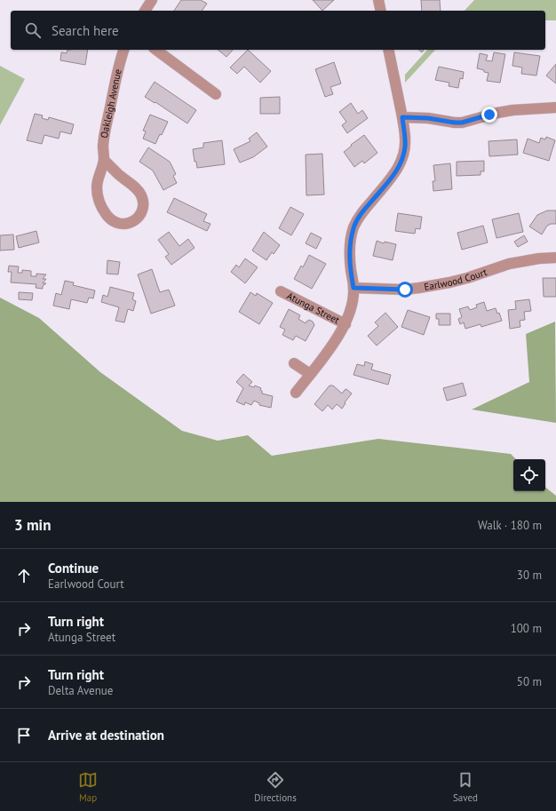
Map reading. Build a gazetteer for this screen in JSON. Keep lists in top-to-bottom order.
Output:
{
  "streets": {
    "street": ["Oakleigh Avenue", "Earlwood Court", "Atunga Street"]
  },
  "crossings": [
    ["Earlwood Court", "Atunga Street"]
  ],
  "page": {
    "search": "Search here",
    "heading": ["3 min", "Walk · 180 m"],
    "list": [
      ["Continue", "Earlwood Court", "30 m"],
      ["Turn right", "Atunga Street", "100 m"],
      ["Turn right", "Delta Avenue", "50 m"],
      "Arrive at destination"
    ],
    "nav": ["Map", "Directions", "Saved"]
  }
}
